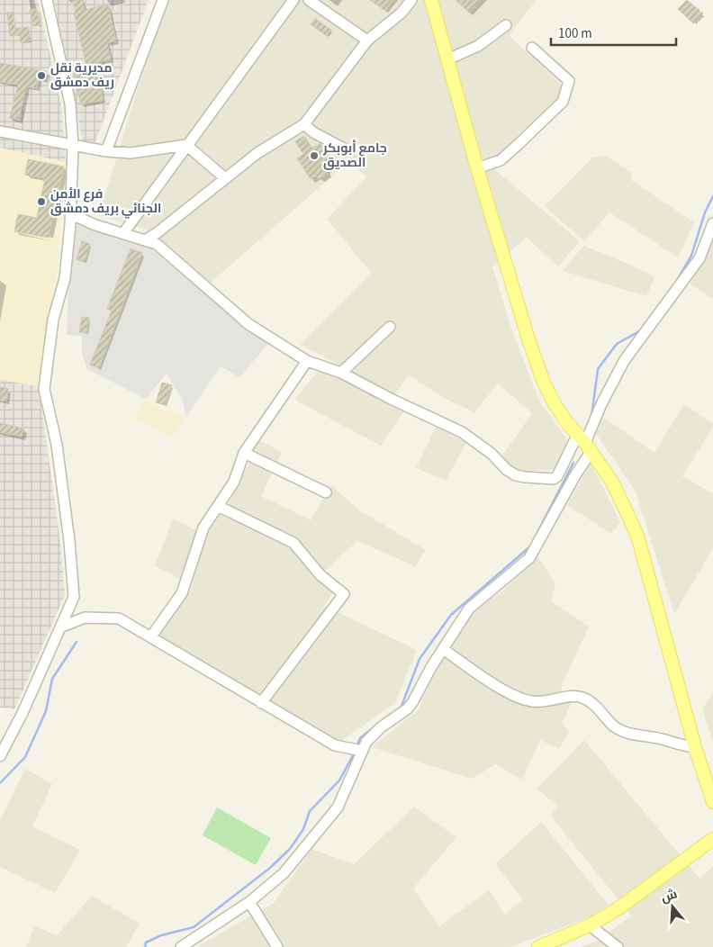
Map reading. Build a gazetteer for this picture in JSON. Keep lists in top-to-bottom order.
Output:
{
  "places": ["مديرية نقل ريف دمشق", "جامع أبوبكر الصديق", "فرع الأمن الجنائي بريف دمشق"],
  "scale_bar": "100 m",
  "north": "top"
}
